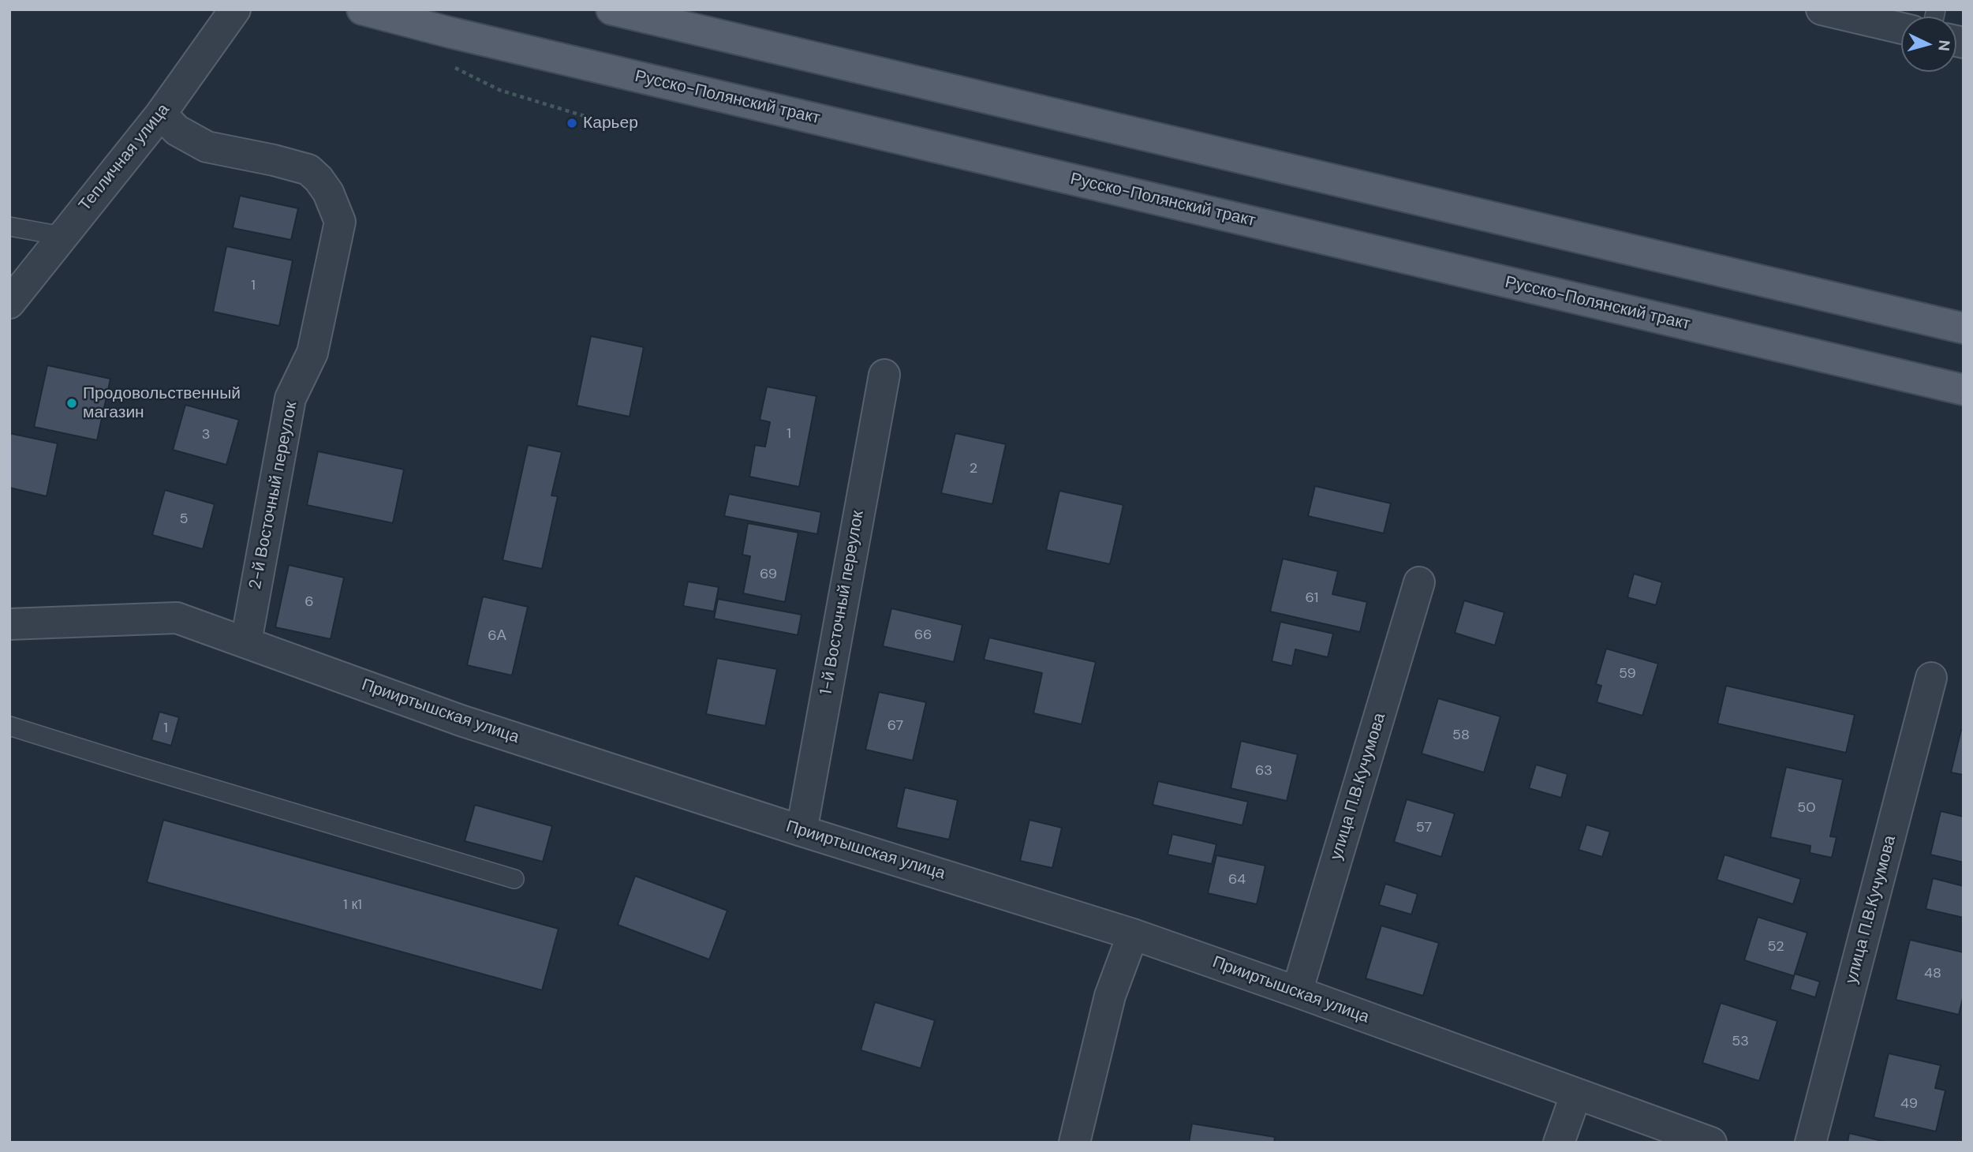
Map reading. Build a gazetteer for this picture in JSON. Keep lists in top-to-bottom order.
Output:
{
  "streets": {
    "main road": ["Русско-Полянский тракт"],
    "street": [
      "Тепличная улица",
      "2-й Восточный переулок",
      "1-й Восточный переулок",
      "Прииртышская улица",
      "улица П.В.Кучумова"
    ]
  },
  "crossings": [
    ["Тепличная улица", "2-й Восточный переулок"],
    ["2-й Восточный переулок", "Прииртышская улица"],
    ["1-й Восточный переулок", "Прииртышская улица"],
    ["Прииртышская улица", "улица П.В.Кучумова"]
  ],
  "places": ["Карьер", "Продовольственный магазин"],
  "house_numbers": [
    "1",
    "1",
    "3",
    "2",
    "5",
    "69",
    "61",
    "6",
    "66",
    "6А",
    "59",
    "67",
    "1",
    "58",
    "63",
    "50",
    "57",
    "64",
    "1 к1",
    "52",
    "48",
    "53",
    "49"
  ],
  "north": "right"
}
